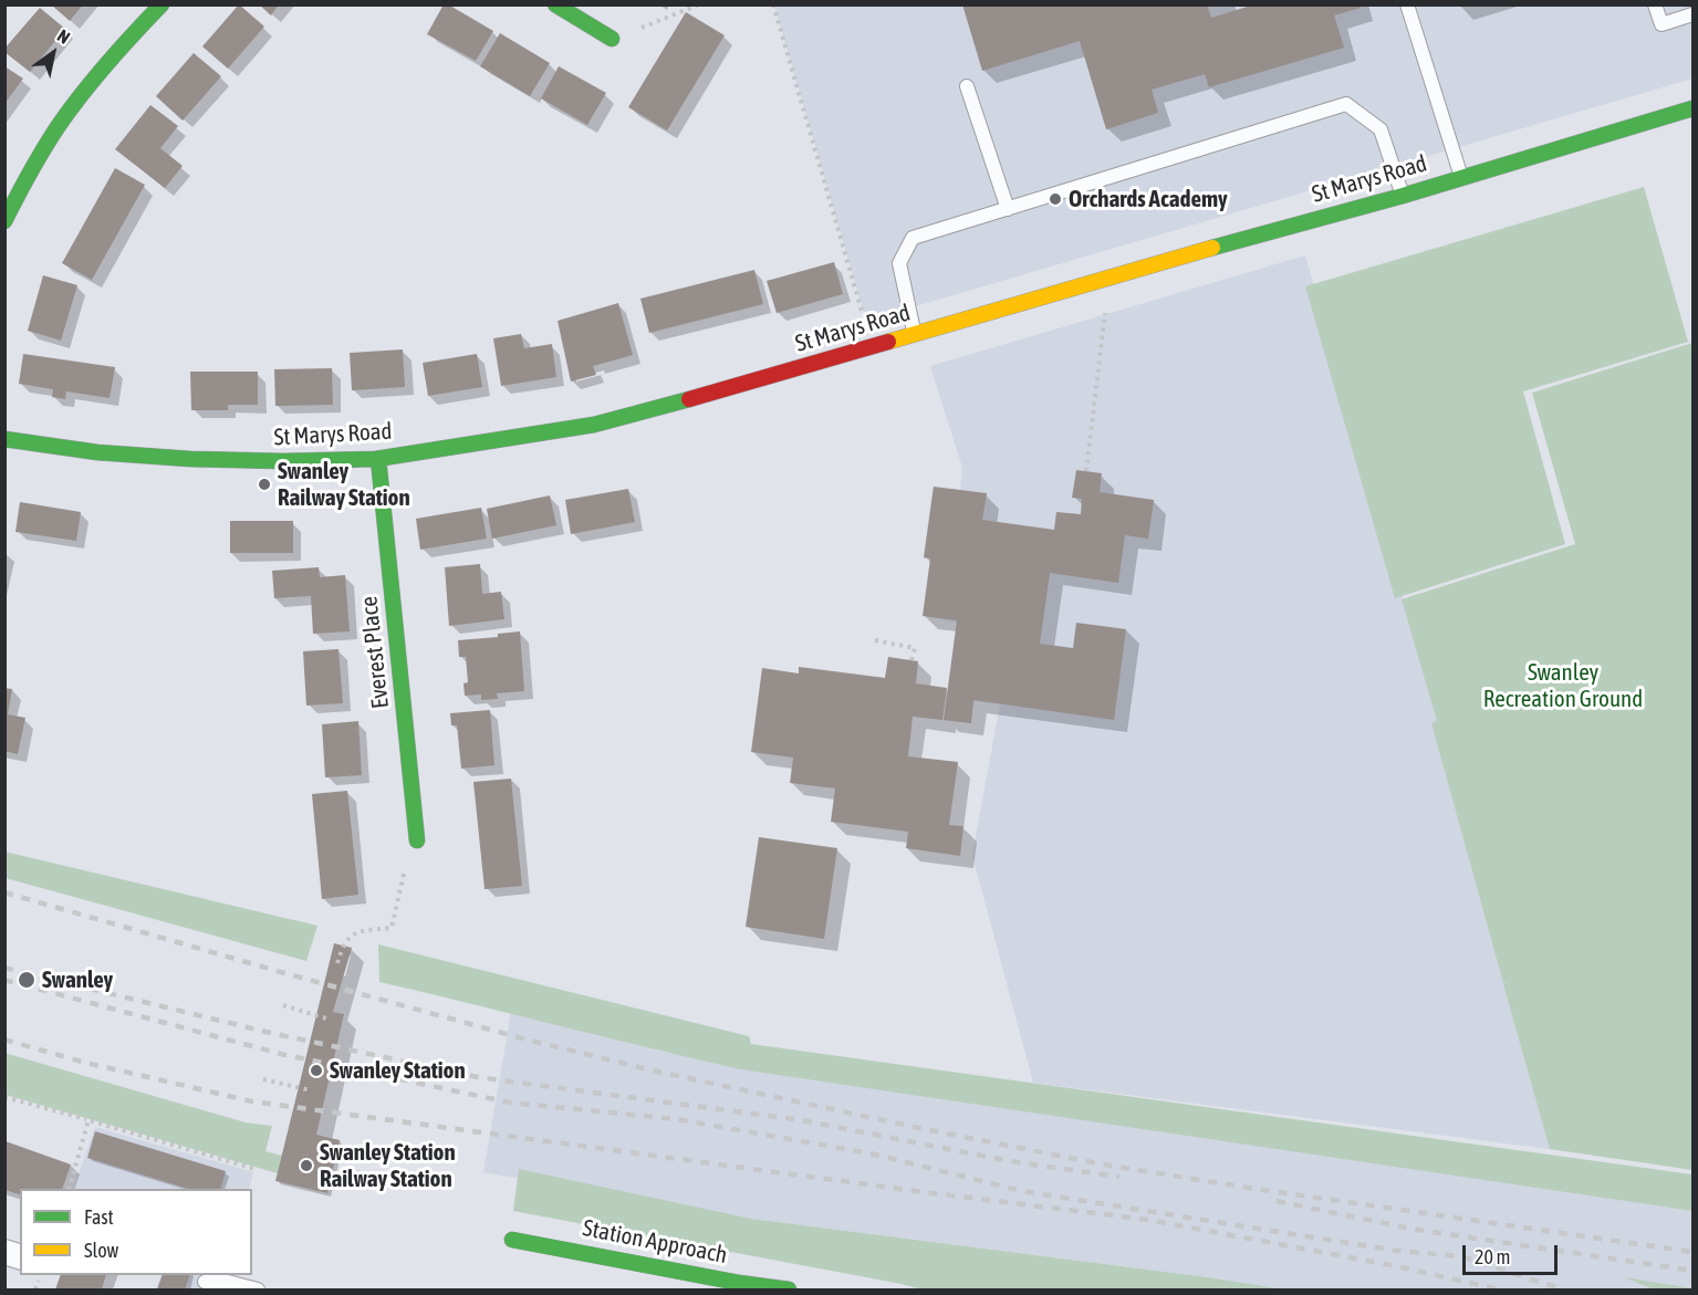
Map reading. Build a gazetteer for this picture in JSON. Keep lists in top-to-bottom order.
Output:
{
  "streets": {
    "street": ["St Marys Road", "Everest Place", "Station Approach"]
  },
  "crossings": [
    ["St Marys Road", "Everest Place"]
  ],
  "parks": ["Swanley Recreation Ground"],
  "places": [
    "Orchards Academy",
    "Swanley Railway Station",
    "Swanley",
    "Swanley Station",
    "Swanley Station Railway Station"
  ],
  "legend": ["Fast", "Slow"],
  "scale_bar": "20 m",
  "north": "top right"
}
